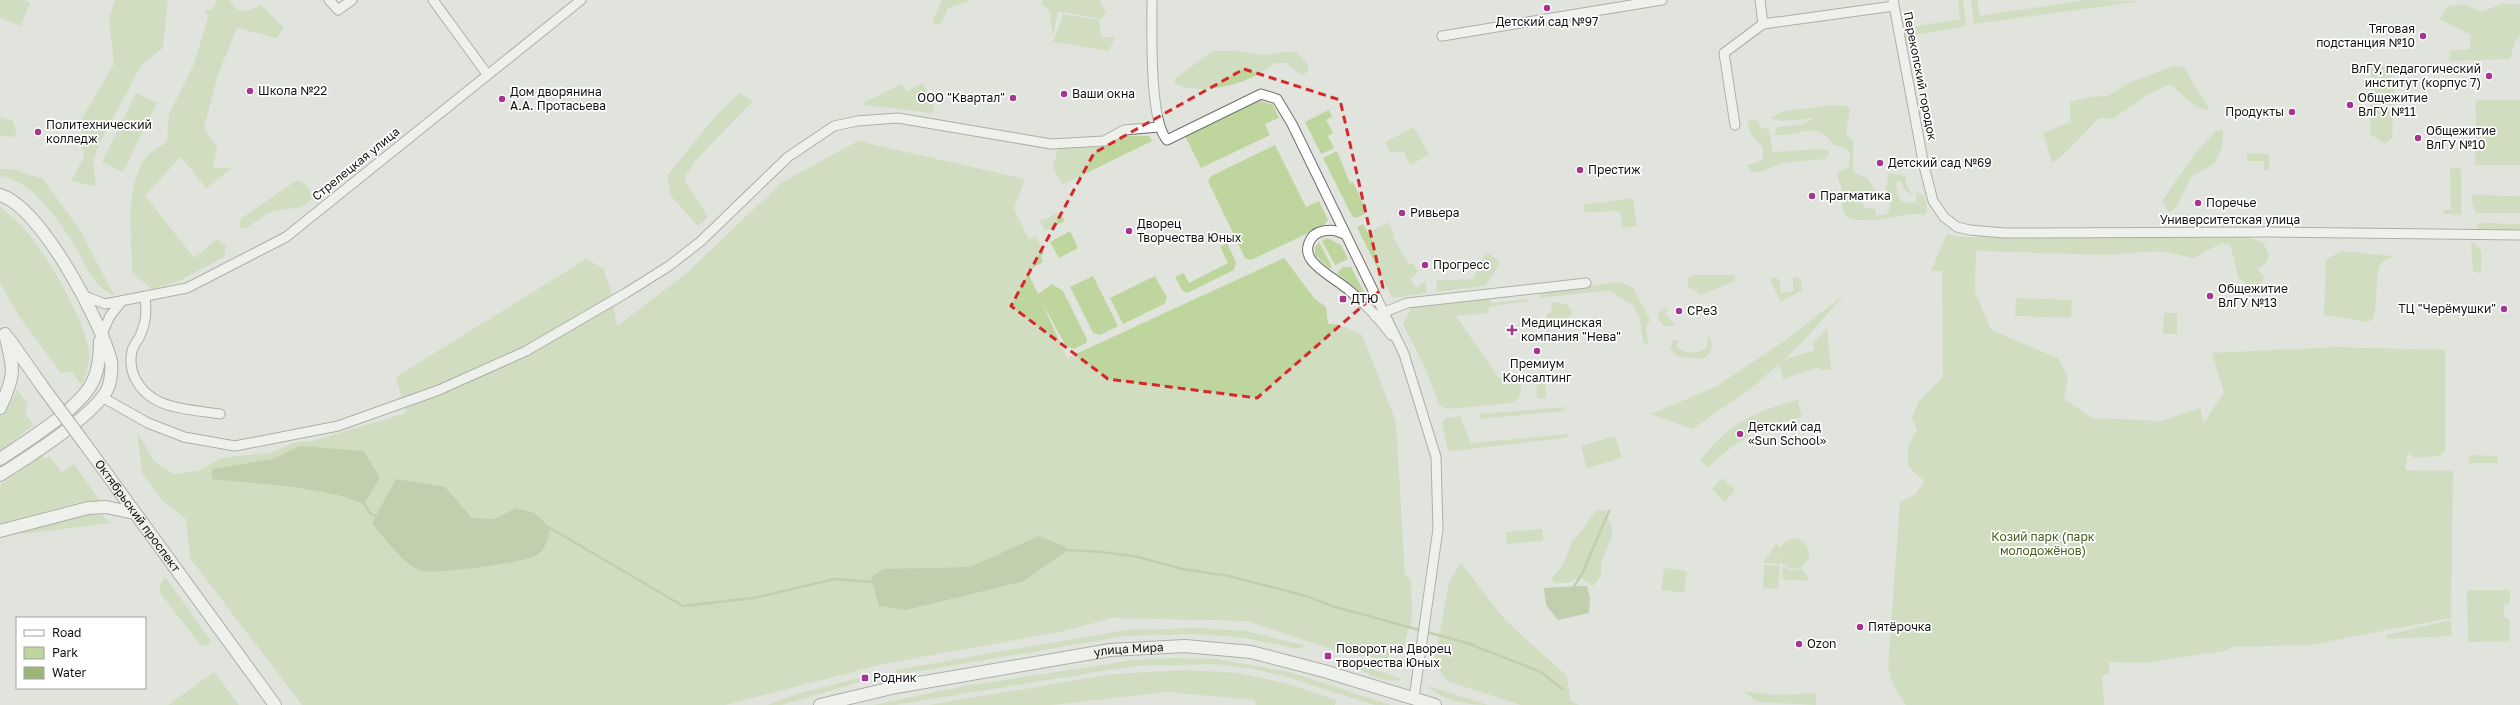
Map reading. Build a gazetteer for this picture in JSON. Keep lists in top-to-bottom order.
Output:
{
  "streets": {
    "main road": ["Октябрьский проспект", "улица Мира"],
    "street": ["Перекопский городок", "Стрелецкая улица", "Университетская улица"]
  },
  "crossings": [
    ["Перекопский городок", "Университетская улица"]
  ],
  "parks": ["Козий парк (парк молодожёнов)"],
  "places": {
    "other": [
      "Детский сад №97",
      "Тяговая подстанция №10",
      "ВлГУ, педагогический институт (корпус 7)",
      "Школа №22",
      "Ваши окна",
      "ООО \"Квартал\"",
      "Дом дворянина А.А. Протасьева",
      "Общежитие ВлГУ №11",
      "Продукты",
      "Политехнический колледж",
      "Общежитие ВлГУ №10",
      "Детский сад №69",
      "Престиж",
      "Прагматика",
      "Поречье",
      "Ривьера",
      "Дворец Творчества Юных",
      "Прогресс",
      "Общежитие ВлГУ №13",
      "ТЦ \"Черёмушки\"",
      "СРеЗ",
      "Премиум Консалтинг",
      "Детский сад «Sun School»",
      "Пятёрочка",
      "Ozon"
    ],
    "transit": ["ДТЮ", "Поворот на Дворец творчества Юных", "Родник"],
    "health": ["Медицинская компания \"Нева\""]
  },
  "legend": ["Road", "Park", "Water"]
}
